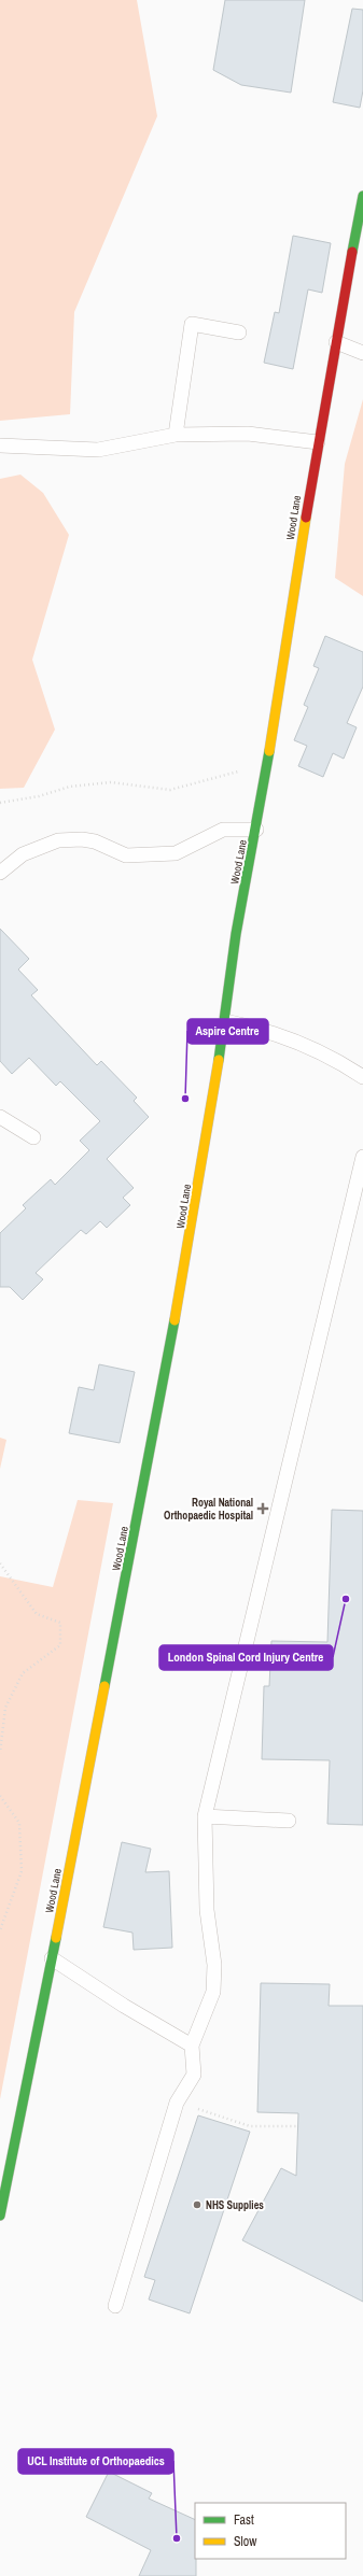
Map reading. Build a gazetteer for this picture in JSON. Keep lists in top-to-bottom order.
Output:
{
  "streets": {
    "street": ["Wood Lane"]
  },
  "places": {
    "other": [
      "Aspire Centre",
      "London Spinal Cord Injury Centre",
      "NHS Supplies",
      "UCL Institute of Orthopaedics"
    ],
    "health": ["Royal National Orthopaedic Hospital"]
  },
  "legend": ["Fast", "Slow"]
}
